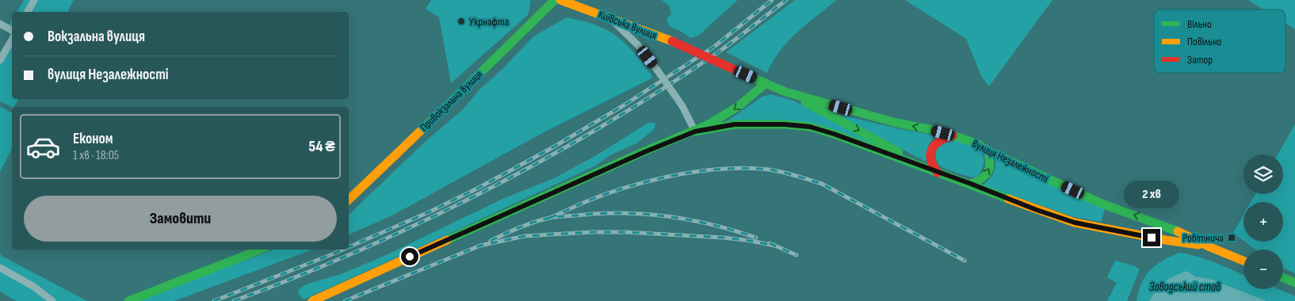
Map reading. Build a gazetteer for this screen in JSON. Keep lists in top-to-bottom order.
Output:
{
  "streets": {
    "main road": ["Київська вулиця", "Привокзальна вулиця", "вулиця Незалежності"]
  },
  "crossings": [
    ["Київська вулиця", "вулиця Незалежності"]
  ],
  "water": ["Заводський став"],
  "places": {
    "other": ["Укрнафта"],
    "transit": ["Робітнича"]
  },
  "legend": ["Вільно", "Повільно", "Затор"],
  "page": {
    "banner": ["Вокзальна вулиця", "вулиця Незалежності"],
    "list": [
      {
        "name": "Економ",
        "note": "1 хв · 18:05",
        "value": "54 ₴"
      }
    ],
    "map_buttons": ["+", "−"],
    "bubble": "2 хв",
    "buttons": "Замовити"
  }
}
